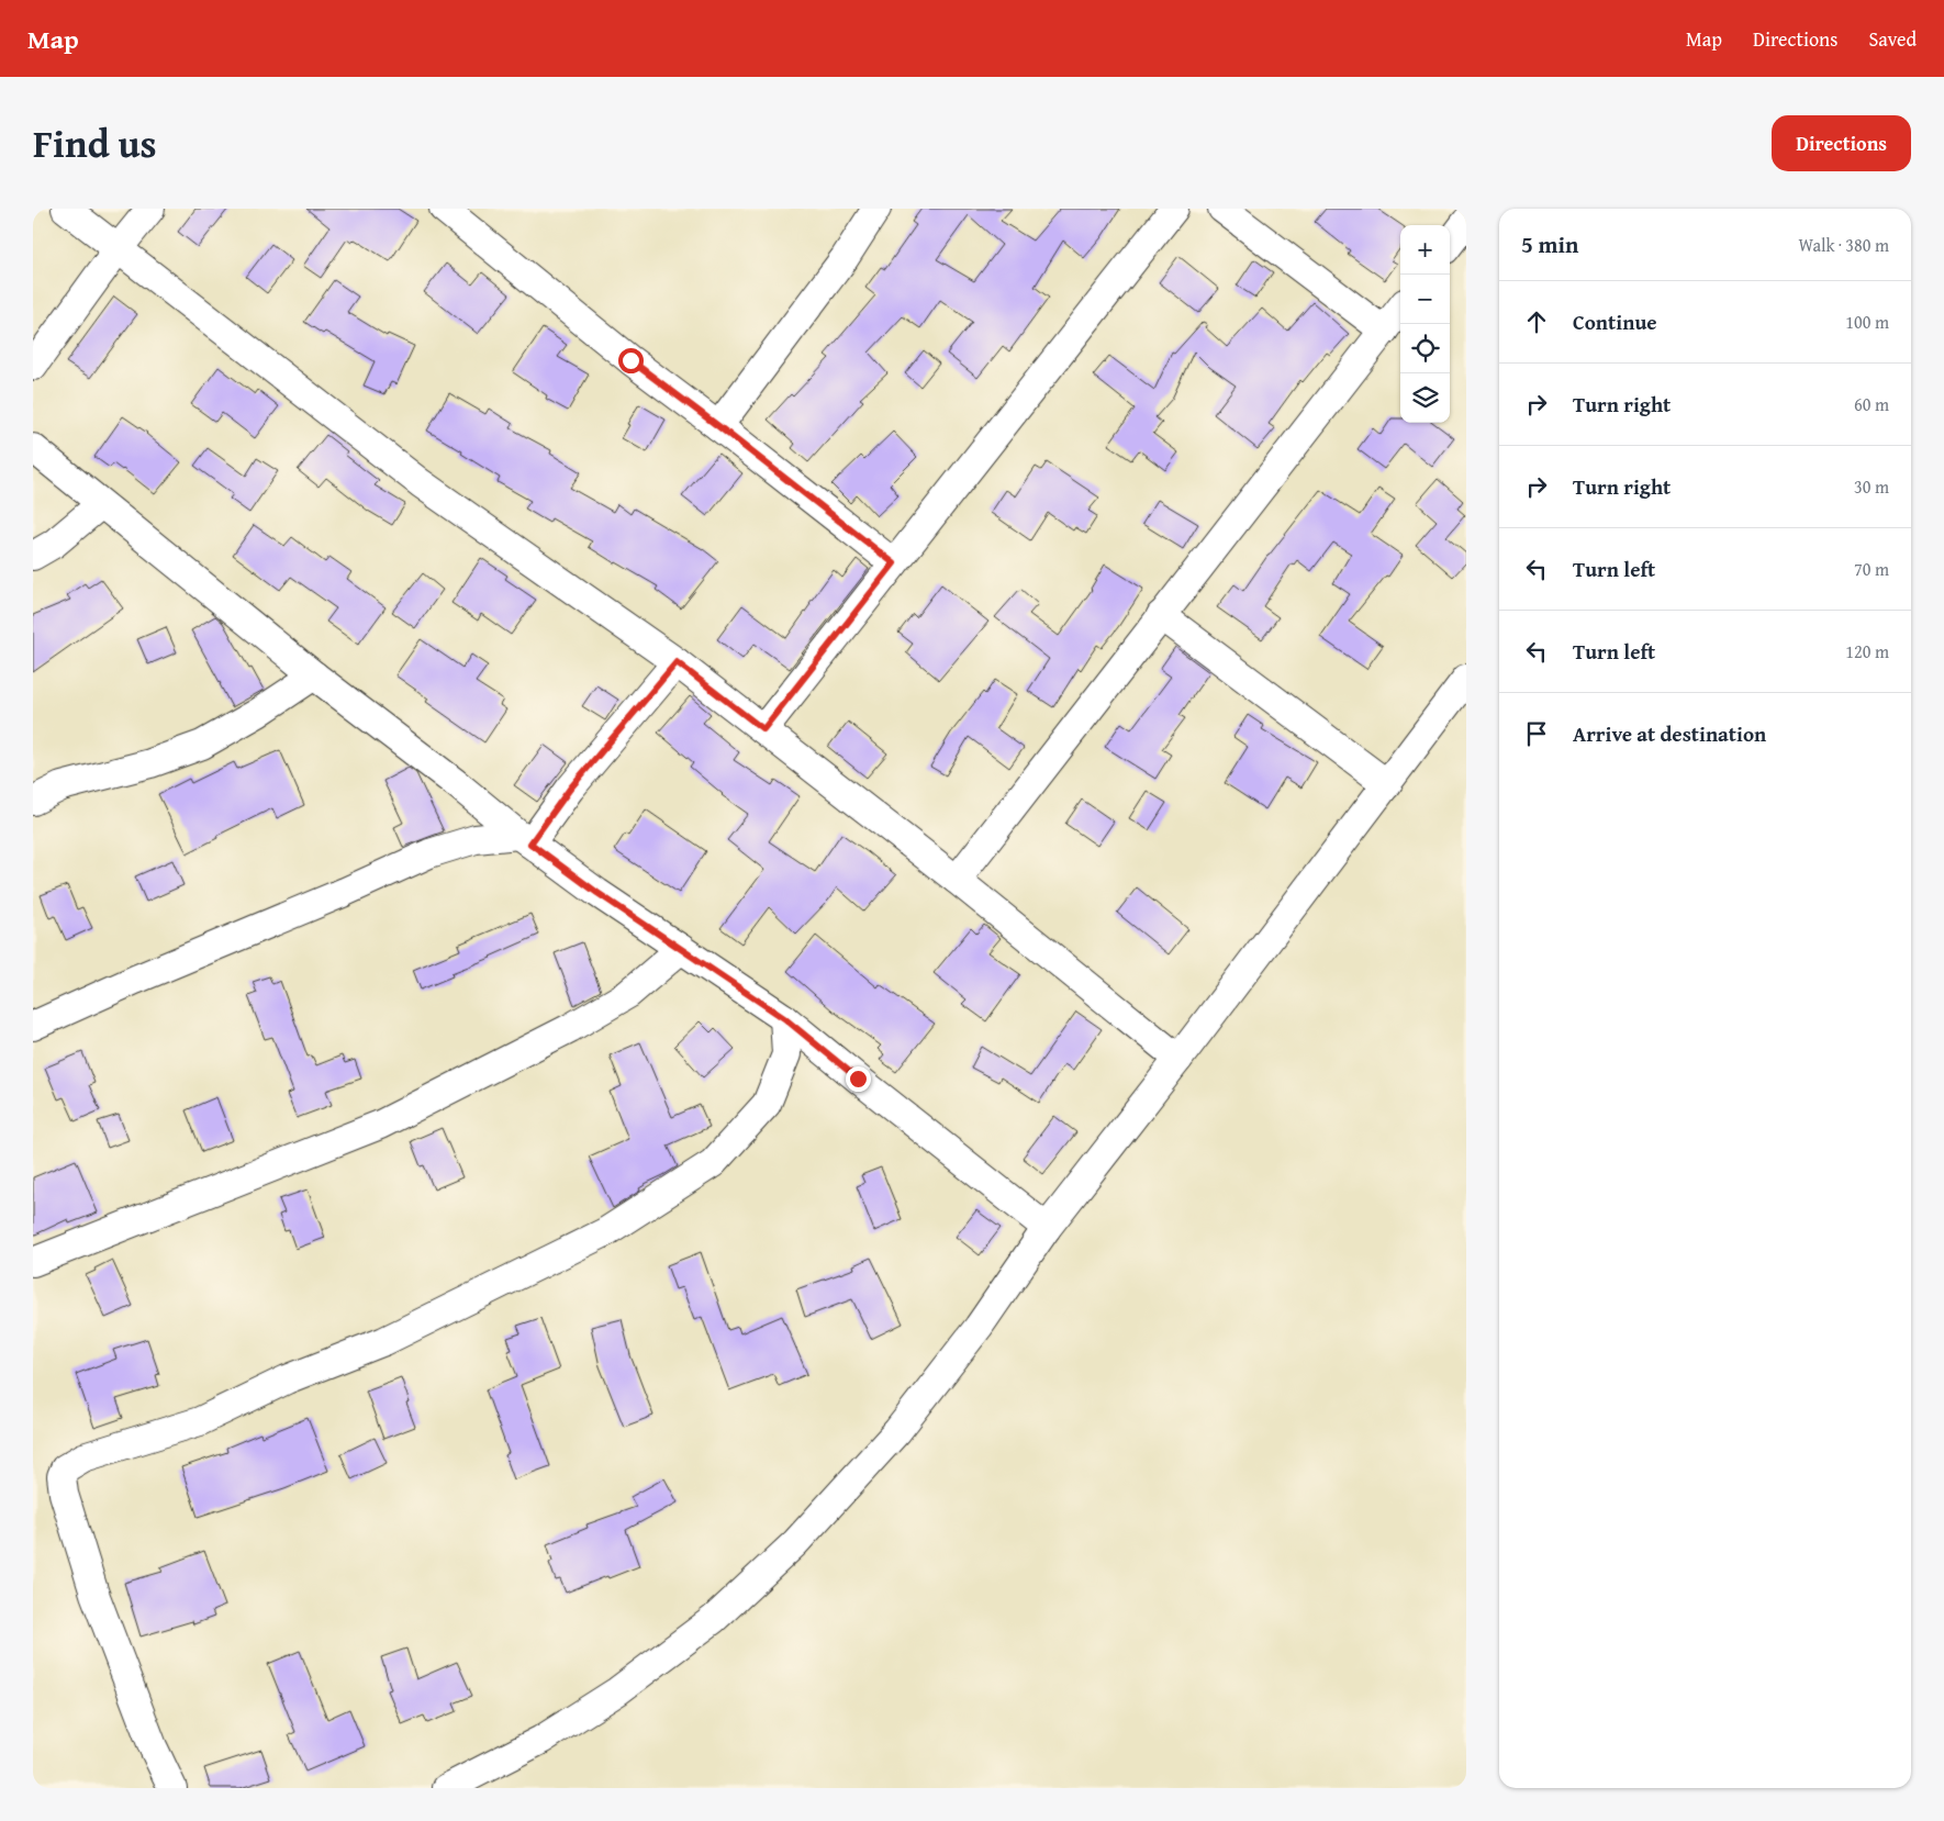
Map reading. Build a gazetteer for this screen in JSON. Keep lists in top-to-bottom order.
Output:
{
  "page": {
    "header": "Map",
    "nav": ["Map", "Directions", "Saved"],
    "title": "Find us",
    "buttons": "Directions",
    "heading": ["5 min", "Walk · 380 m"],
    "map_buttons": ["+", "−"],
    "list": [
      ["Continue", "100 m"],
      ["Turn right", "60 m"],
      ["Turn right", "30 m"],
      ["Turn left", "70 m"],
      ["Turn left", "120 m"],
      "Arrive at destination"
    ]
  }
}
